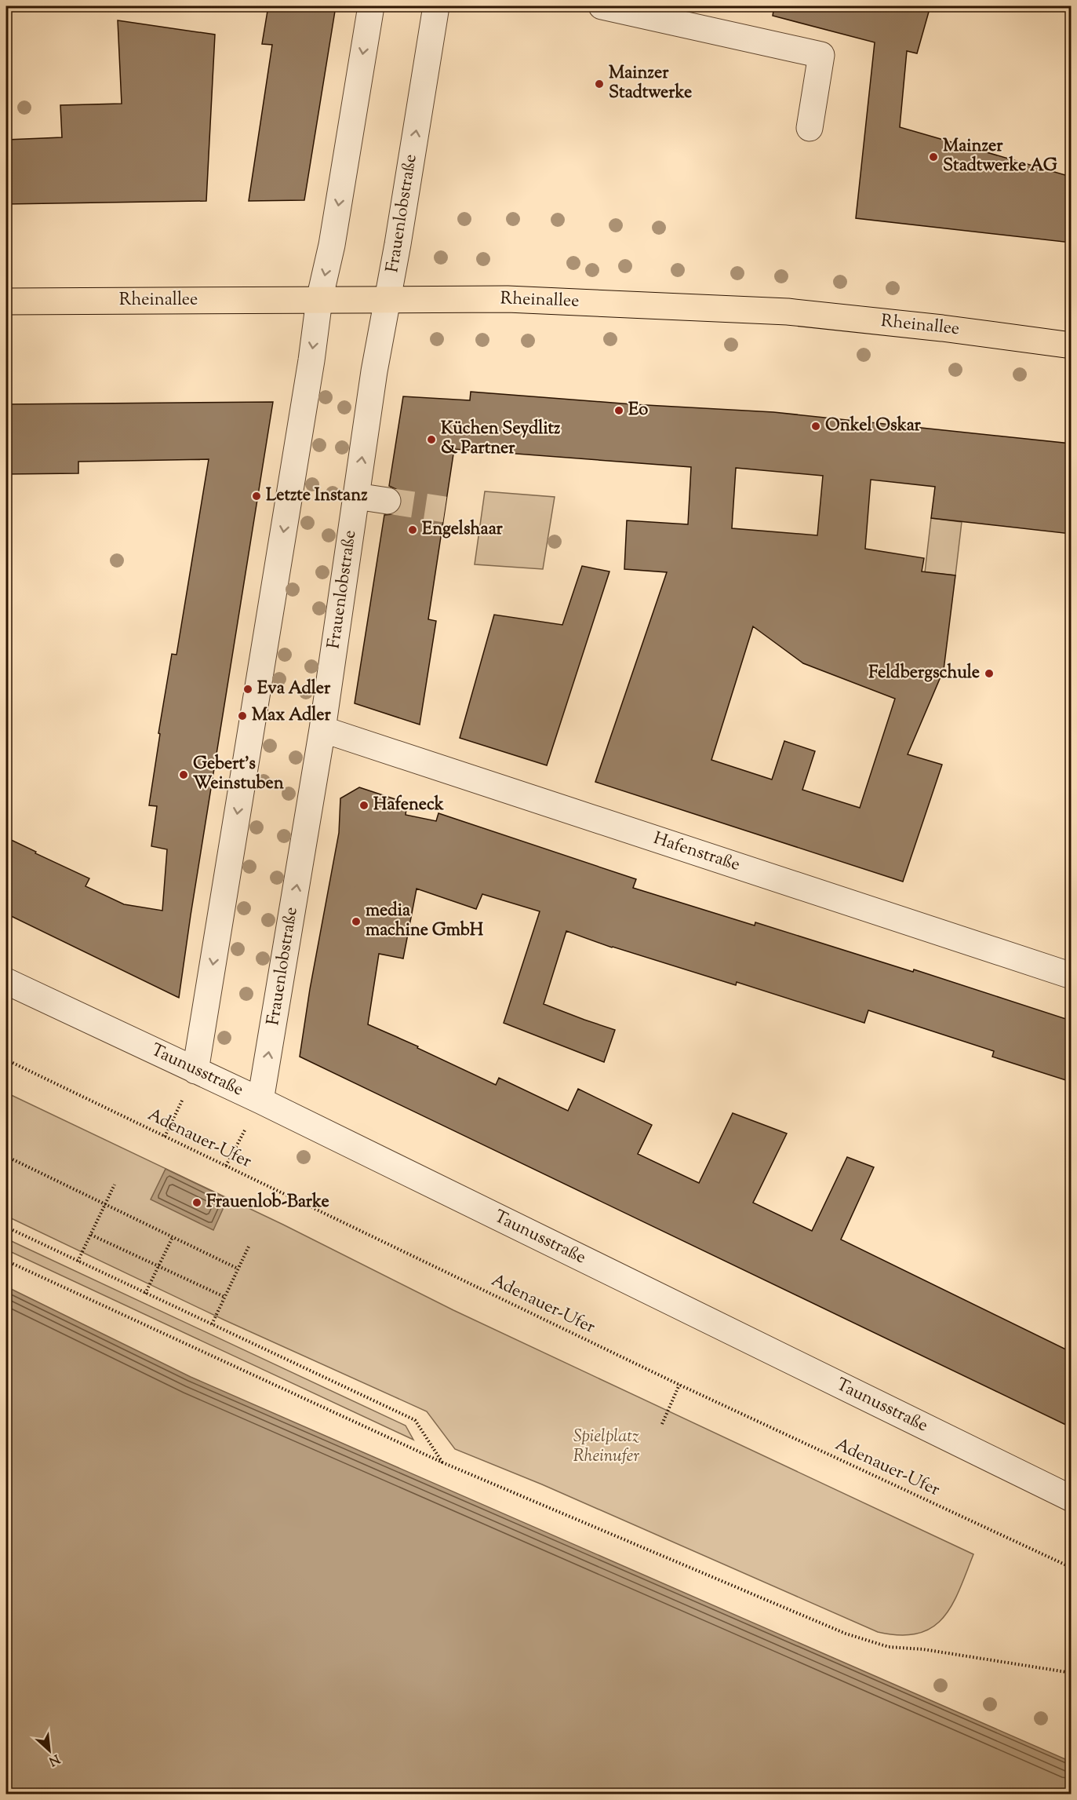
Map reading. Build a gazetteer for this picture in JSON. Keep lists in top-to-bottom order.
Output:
{
  "streets": {
    "main road": ["Rheinallee"],
    "street": ["Frauenlobstraße", "Hafenstraße", "Taunusstraße"],
    "path": ["Adenauer-Ufer"]
  },
  "crossings": [
    ["Frauenlobstraße", "Rheinallee"],
    ["Frauenlobstraße", "Hafenstraße"],
    ["Frauenlobstraße", "Taunusstraße"]
  ],
  "parks": ["Spielplatz Rheinufer"],
  "places": [
    "Mainzer Stadtwerke",
    "Mainzer Stadtwerke AG",
    "Eo",
    "Onkel Oskar",
    "Küchen Seydlitz & Partner",
    "Letzte Instanz",
    "Engelshaar",
    "Feldbergschule",
    "Eva Adler",
    "Max Adler",
    "Gebert's Weinstuben",
    "Hafeneck",
    "media machine GmbH",
    "Frauenlob-Barke"
  ],
  "north": "bottom right"
}
